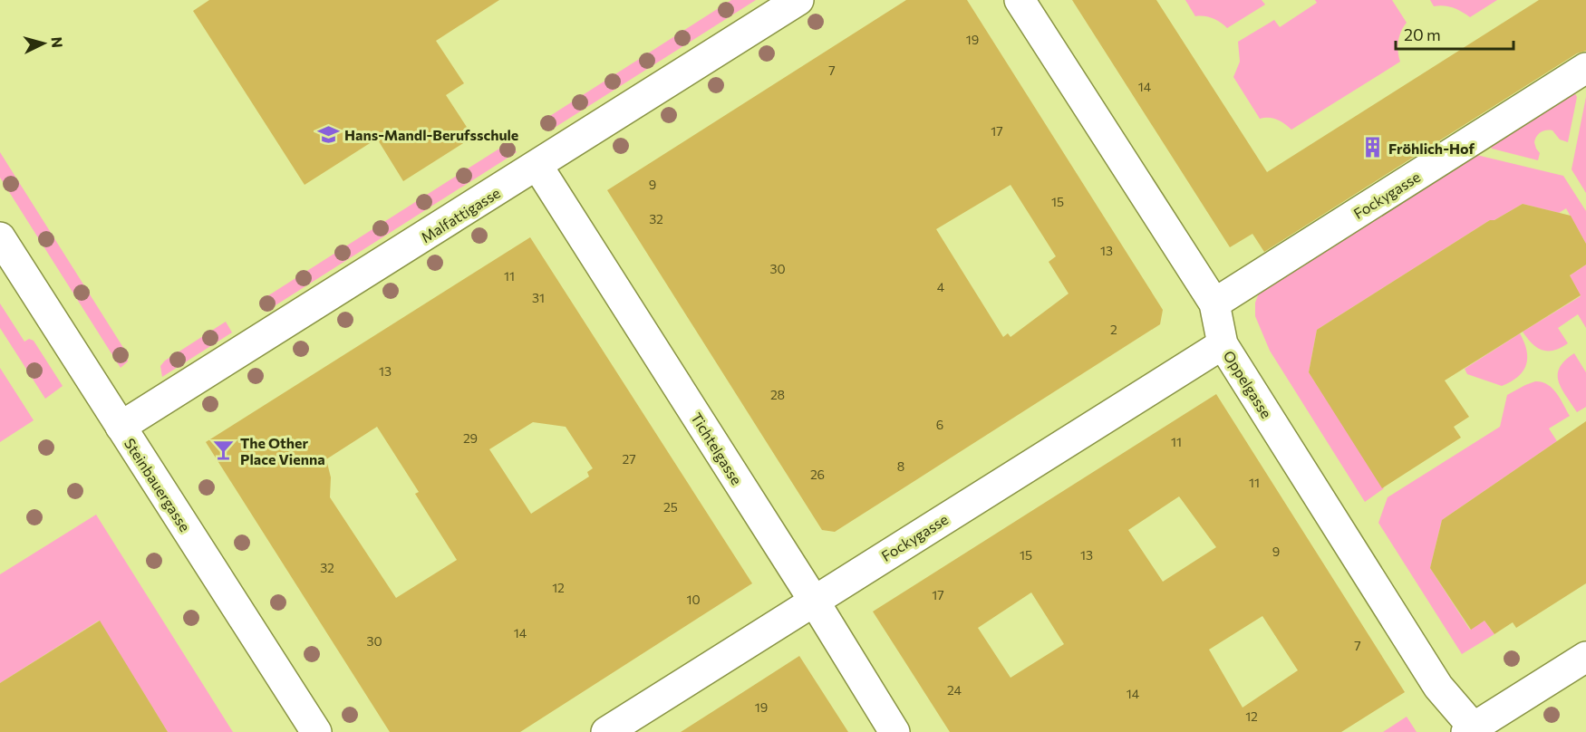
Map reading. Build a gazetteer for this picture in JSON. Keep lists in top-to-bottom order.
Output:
{
  "streets": {
    "street": [
      "Fockygasse",
      "Malfattigasse",
      "Oppelgasse",
      "Tichtelgasse",
      "Steinbauergasse"
    ]
  },
  "crossings": [
    ["Fockygasse", "Oppelgasse"],
    ["Fockygasse", "Tichtelgasse"],
    ["Malfattigasse", "Tichtelgasse"],
    ["Malfattigasse", "Steinbauergasse"]
  ],
  "places": {
    "school or university": ["Hans-Mandl-Berufsschule"],
    "building": ["Fröhlich-Hof"],
    "bar": ["The Other Place Vienna"]
  },
  "house_numbers": [
    "19",
    "7",
    "14",
    "17",
    "9",
    "15",
    "32",
    "13",
    "30",
    "11",
    "4",
    "31",
    "2",
    "13",
    "28",
    "6",
    "29",
    "11",
    "27",
    "8",
    "26",
    "11",
    "25",
    "9",
    "15",
    "13",
    "32",
    "12",
    "17",
    "10",
    "14",
    "30",
    "7",
    "24",
    "14",
    "19",
    "12"
  ],
  "scale_bar": "20 m",
  "north": "right"
}
